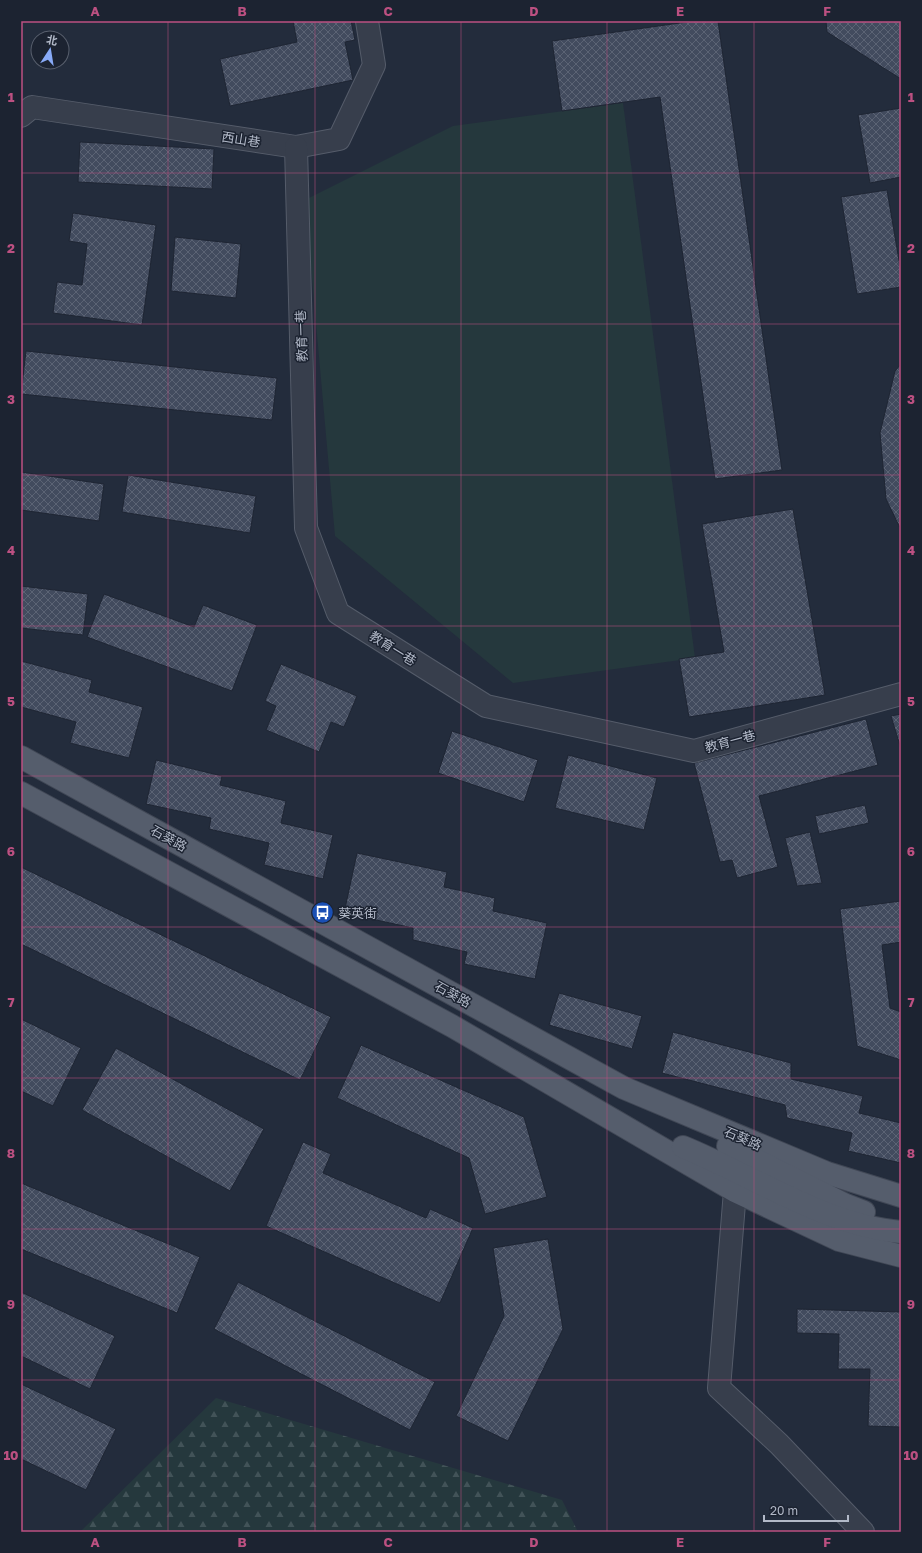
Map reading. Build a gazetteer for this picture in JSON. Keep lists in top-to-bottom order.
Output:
{
  "streets": {
    "main road": ["石葵路"],
    "street": ["西山巷", "教育一巷"]
  },
  "crossings": [
    ["西山巷", "教育一巷"]
  ],
  "places": {
    "bus stop": ["葵英街"]
  },
  "scale_bar": "20 m",
  "north": "top",
  "grid": {
    "columns": [
      "A",
      "B",
      "C",
      "D",
      "E",
      "F"
    ],
    "rows": [
      "1",
      "2",
      "3",
      "4",
      "5",
      "6",
      "7",
      "8",
      "9",
      "10"
    ]
  }
}
